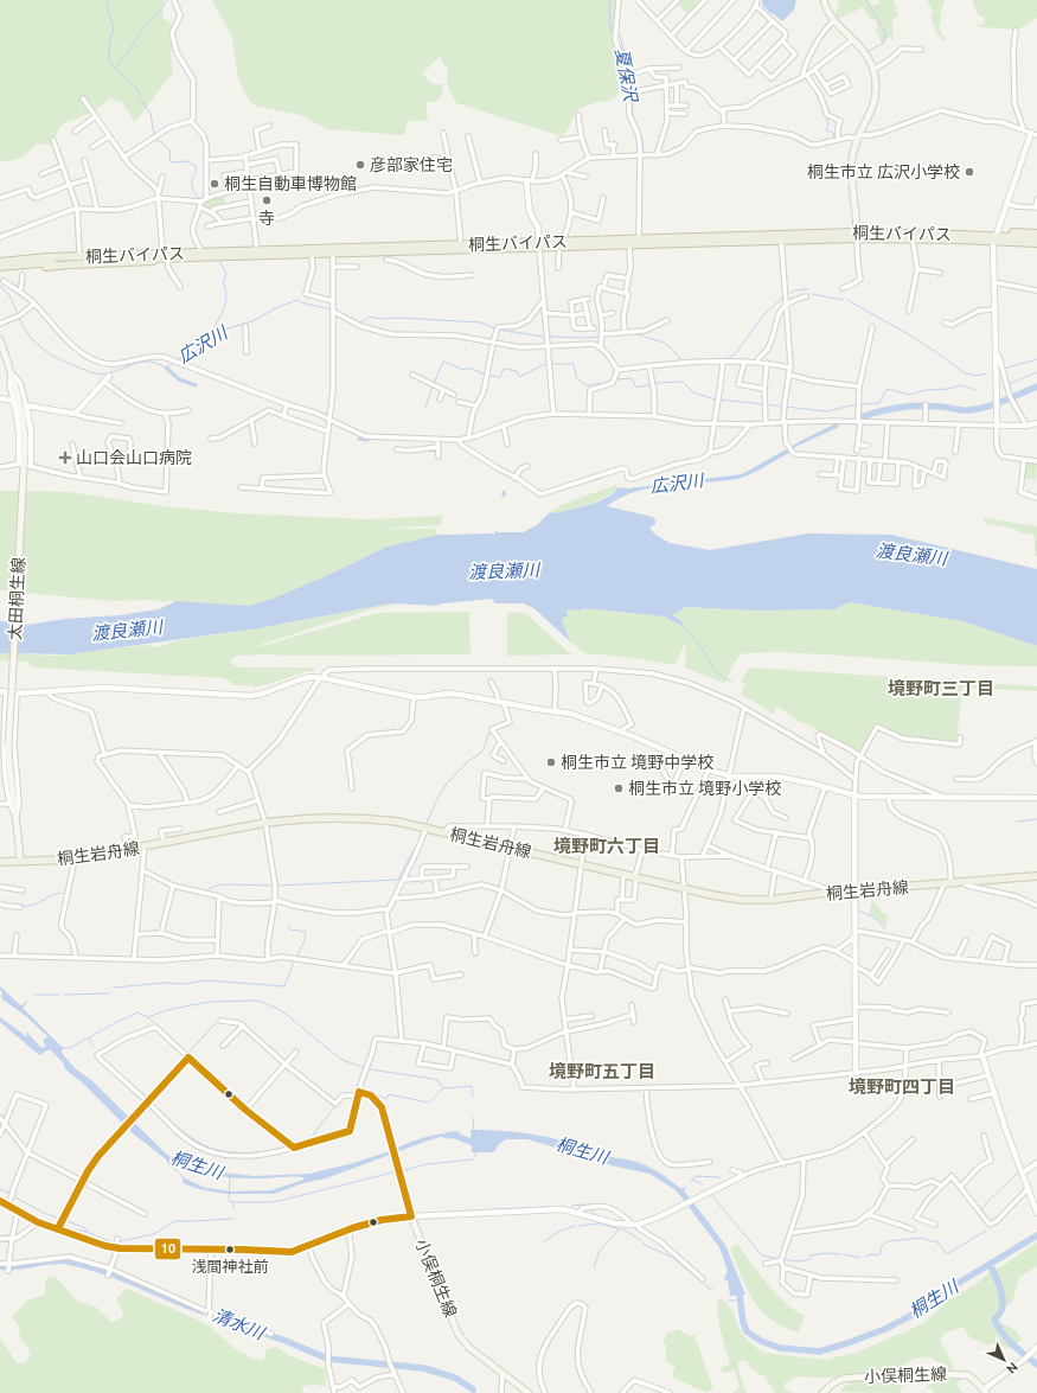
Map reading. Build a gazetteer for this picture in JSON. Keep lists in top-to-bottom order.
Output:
{
  "streets": {
    "highway": ["桐生バイパス"],
    "main road": ["太田桐生線", "桐生岩舟線", "小俣桐生線"]
  },
  "crossings": [
    ["太田桐生線", "桐生岩舟線"]
  ],
  "districts": [
    "境野町三丁目",
    "境野町六丁目",
    "境野町五丁目",
    "境野町四丁目"
  ],
  "water": [
    "夏保沢",
    "広沢川",
    "渡良瀬川",
    "桐生川",
    "清水川"
  ],
  "places": {
    "other": [
      "彦部家住宅",
      "桐生市立 広沢小学校",
      "桐生自動車博物館",
      "寺",
      "桐生市立 境野中学校",
      "桐生市立 境野小学校",
      "浅間神社前"
    ],
    "health": ["山口会山口病院"]
  },
  "lines": ["transit line 10"],
  "north": "bottom right"
}
